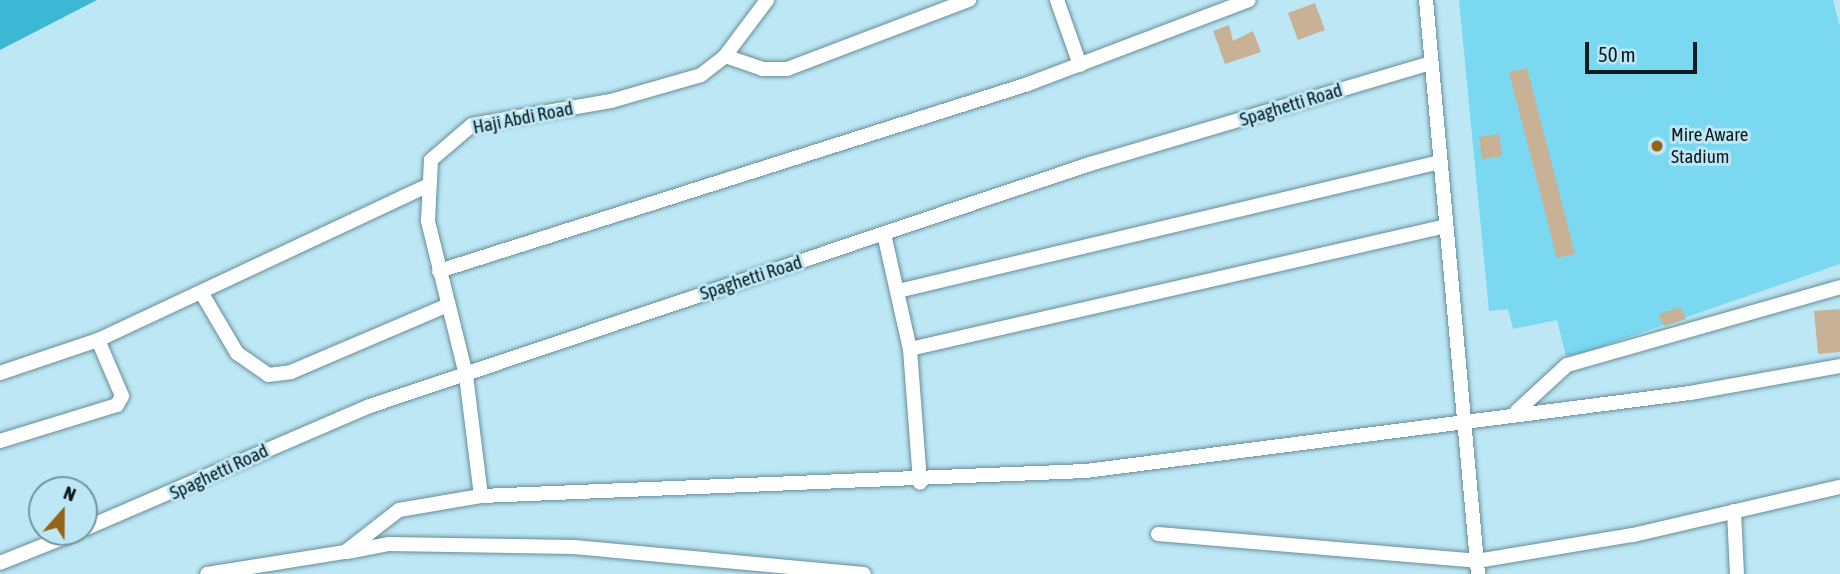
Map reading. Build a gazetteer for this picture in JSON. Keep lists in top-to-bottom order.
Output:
{
  "streets": {
    "street": ["Spaghetti Road", "Haji Abdi Road"]
  },
  "crossings": [
    ["Spaghetti Road", "Haji Abdi Road"]
  ],
  "places": ["Mire Aware Stadium"],
  "scale_bar": "50 m",
  "north": "top"
}
